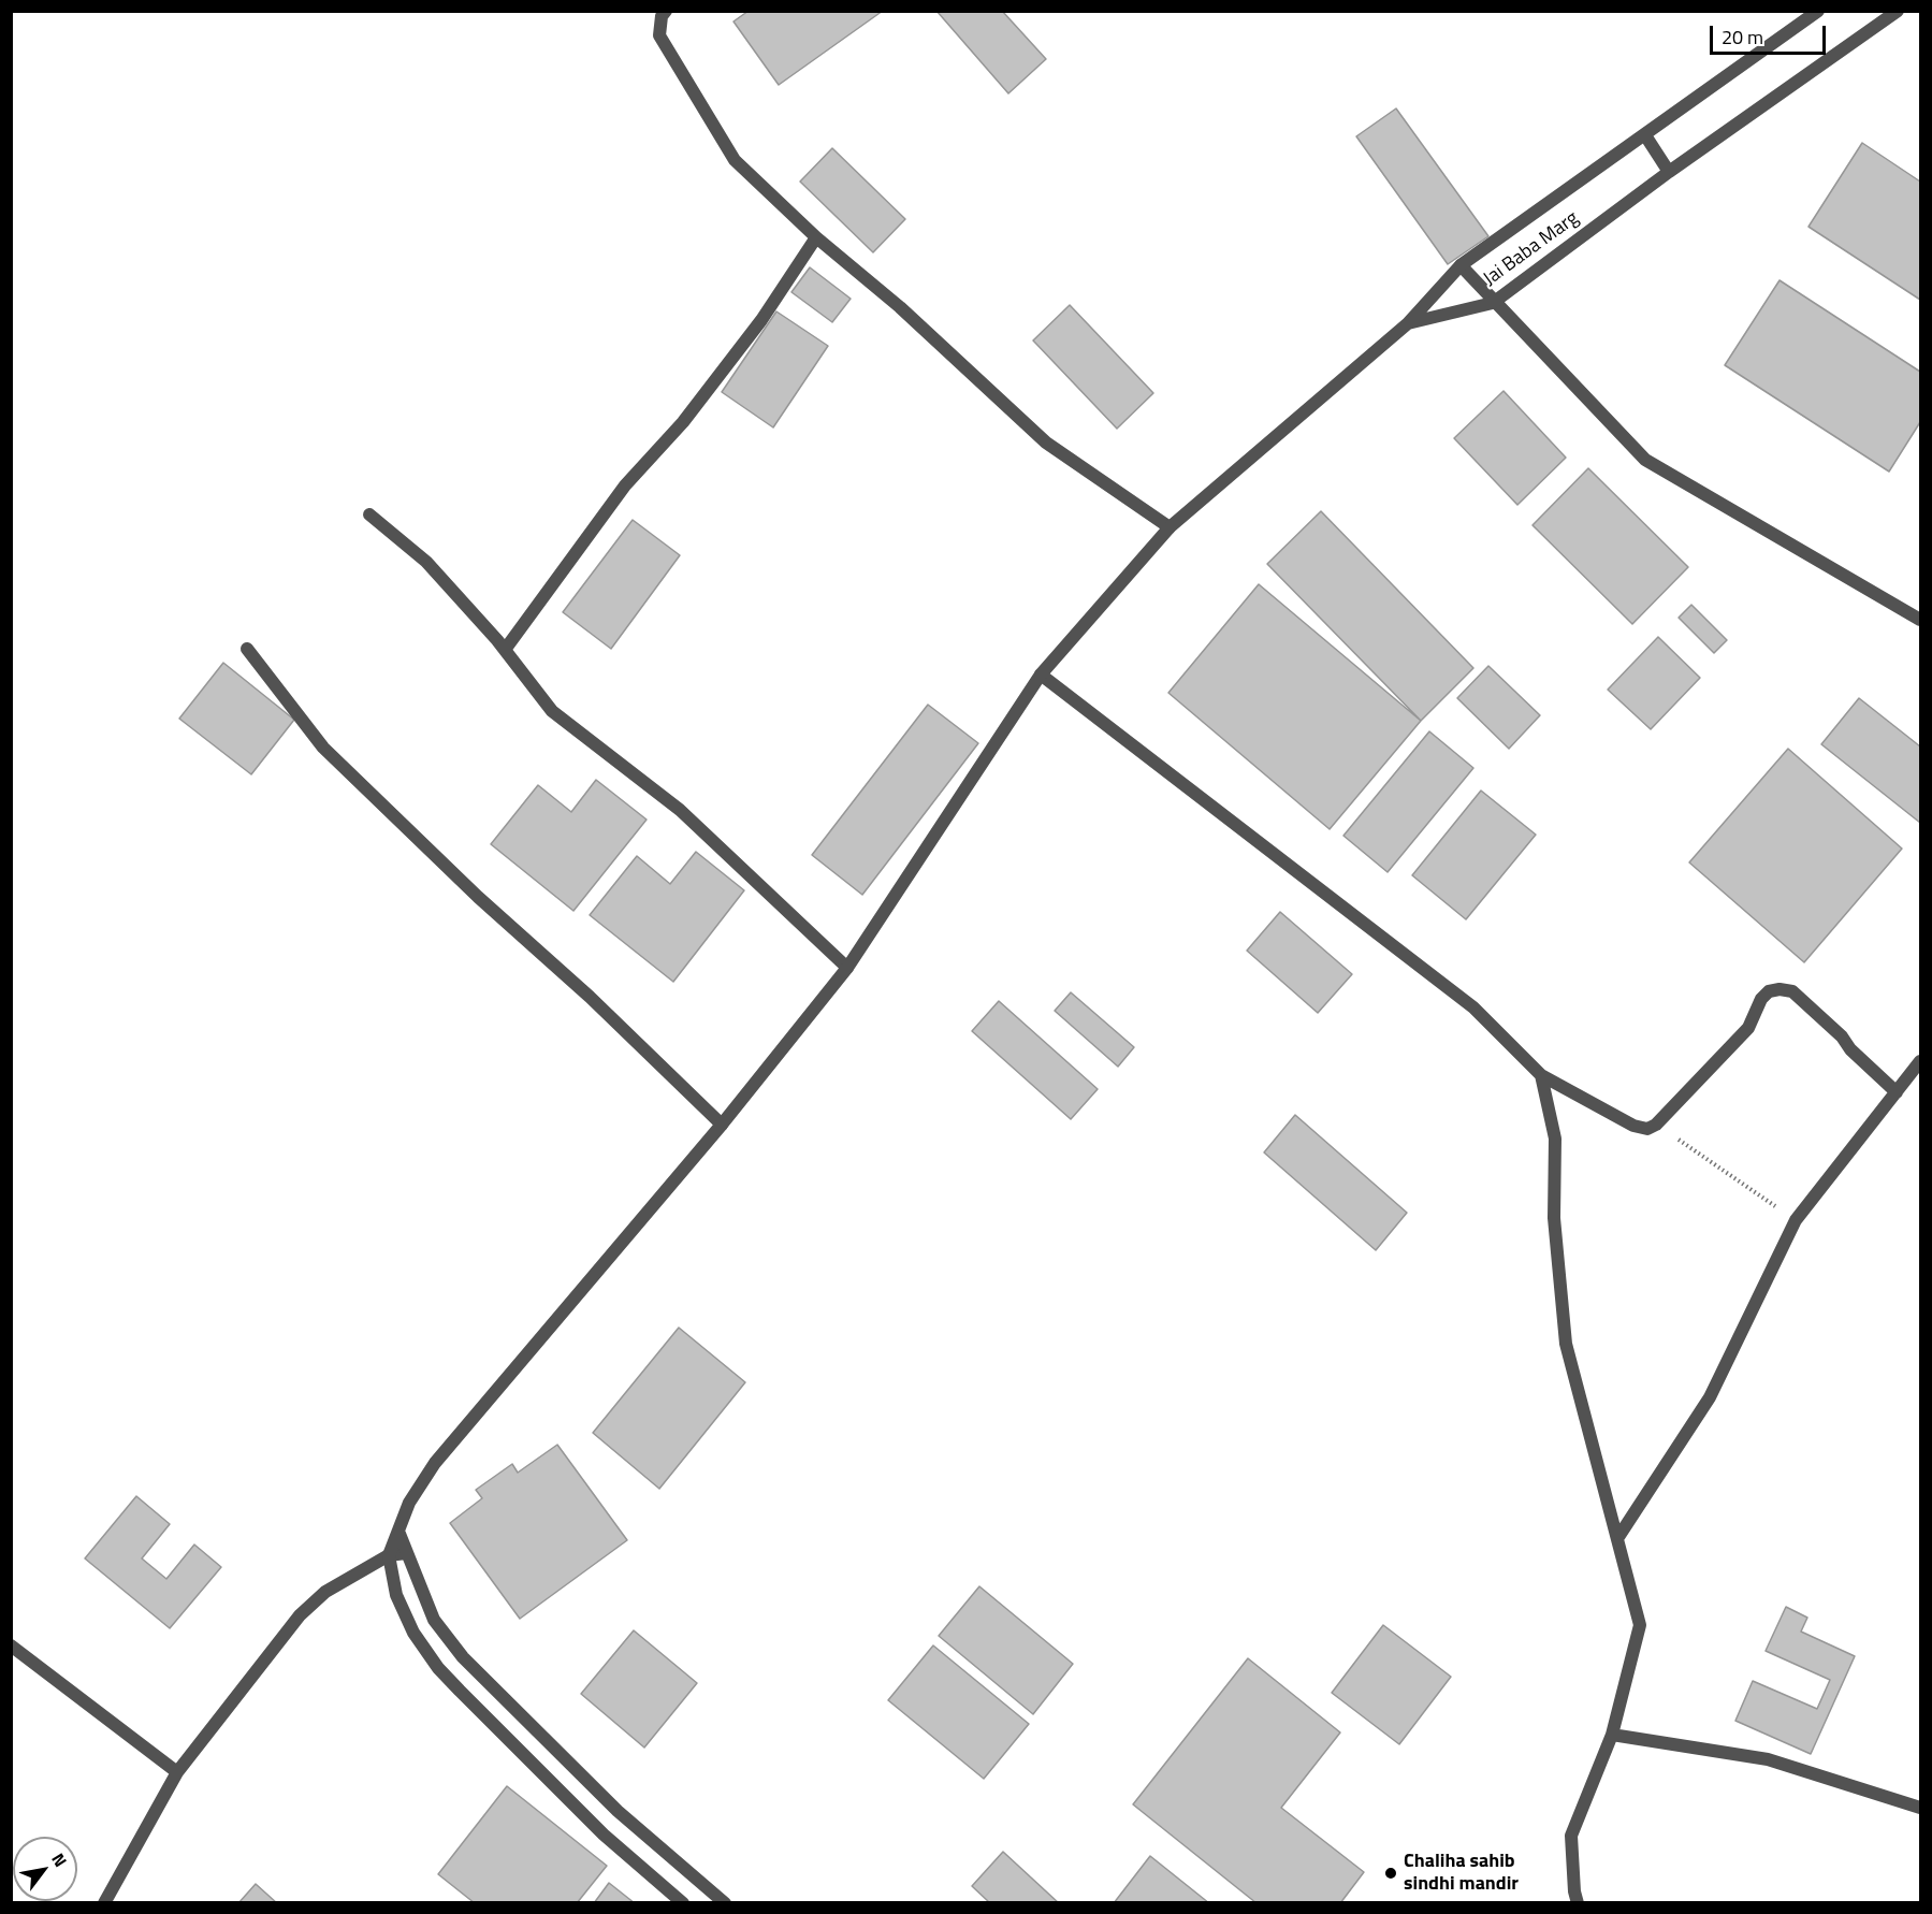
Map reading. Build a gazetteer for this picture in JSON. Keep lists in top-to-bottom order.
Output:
{
  "streets": {
    "street": ["Jai Baba Marg"]
  },
  "places": ["Chaliha sahib sindhi mandir"],
  "scale_bar": "20 m",
  "north": "top right"
}
